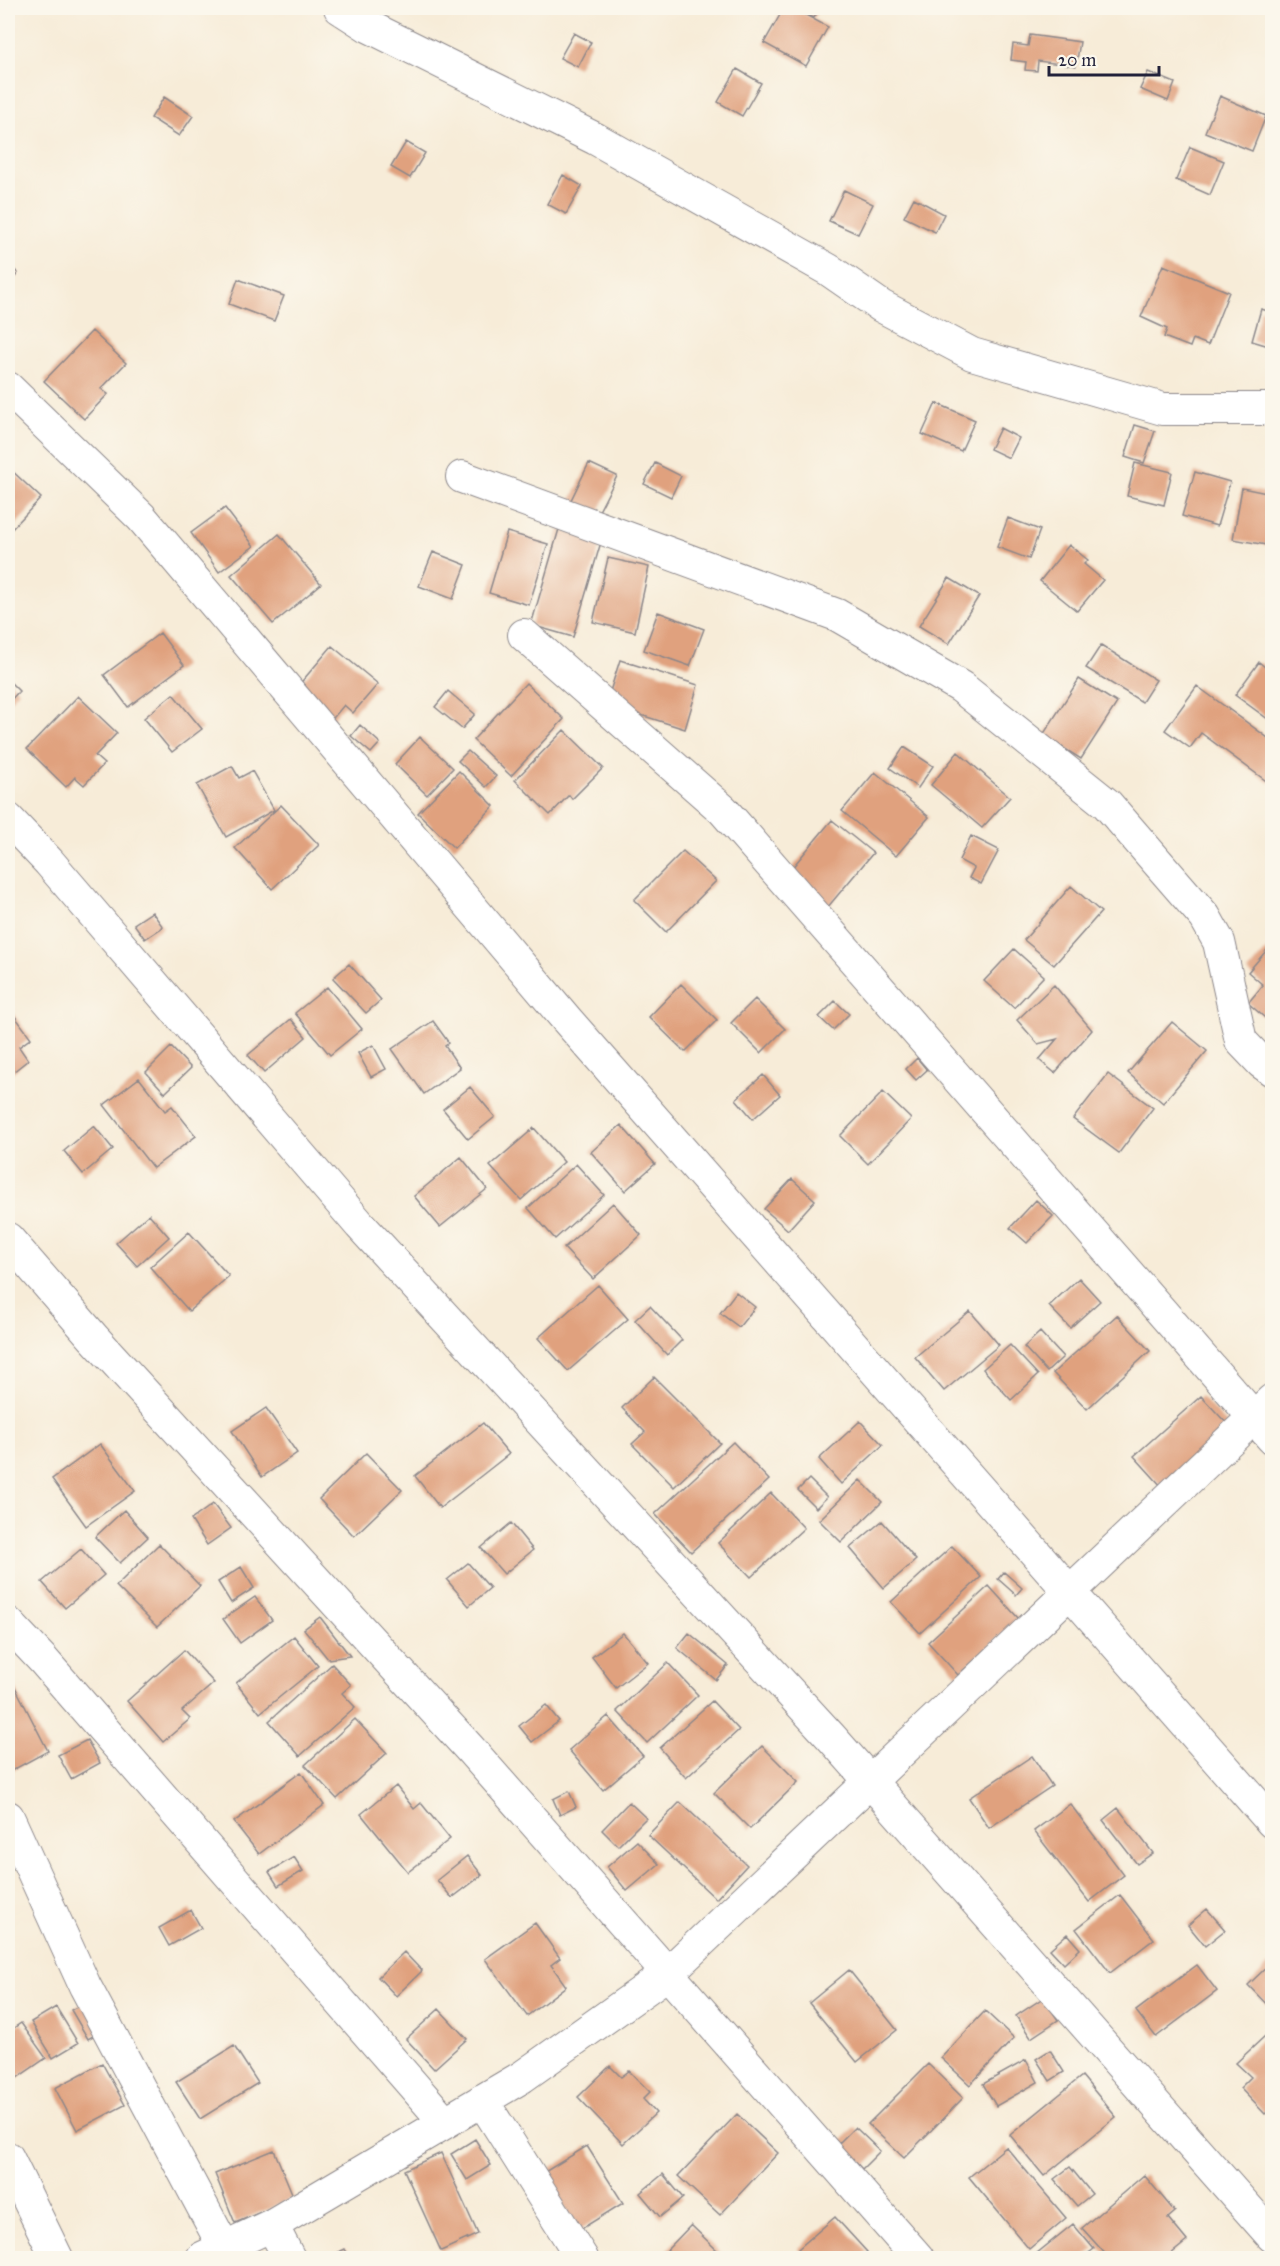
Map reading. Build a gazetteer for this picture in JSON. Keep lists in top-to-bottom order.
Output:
{
  "scale_bar": "20 m"
}
